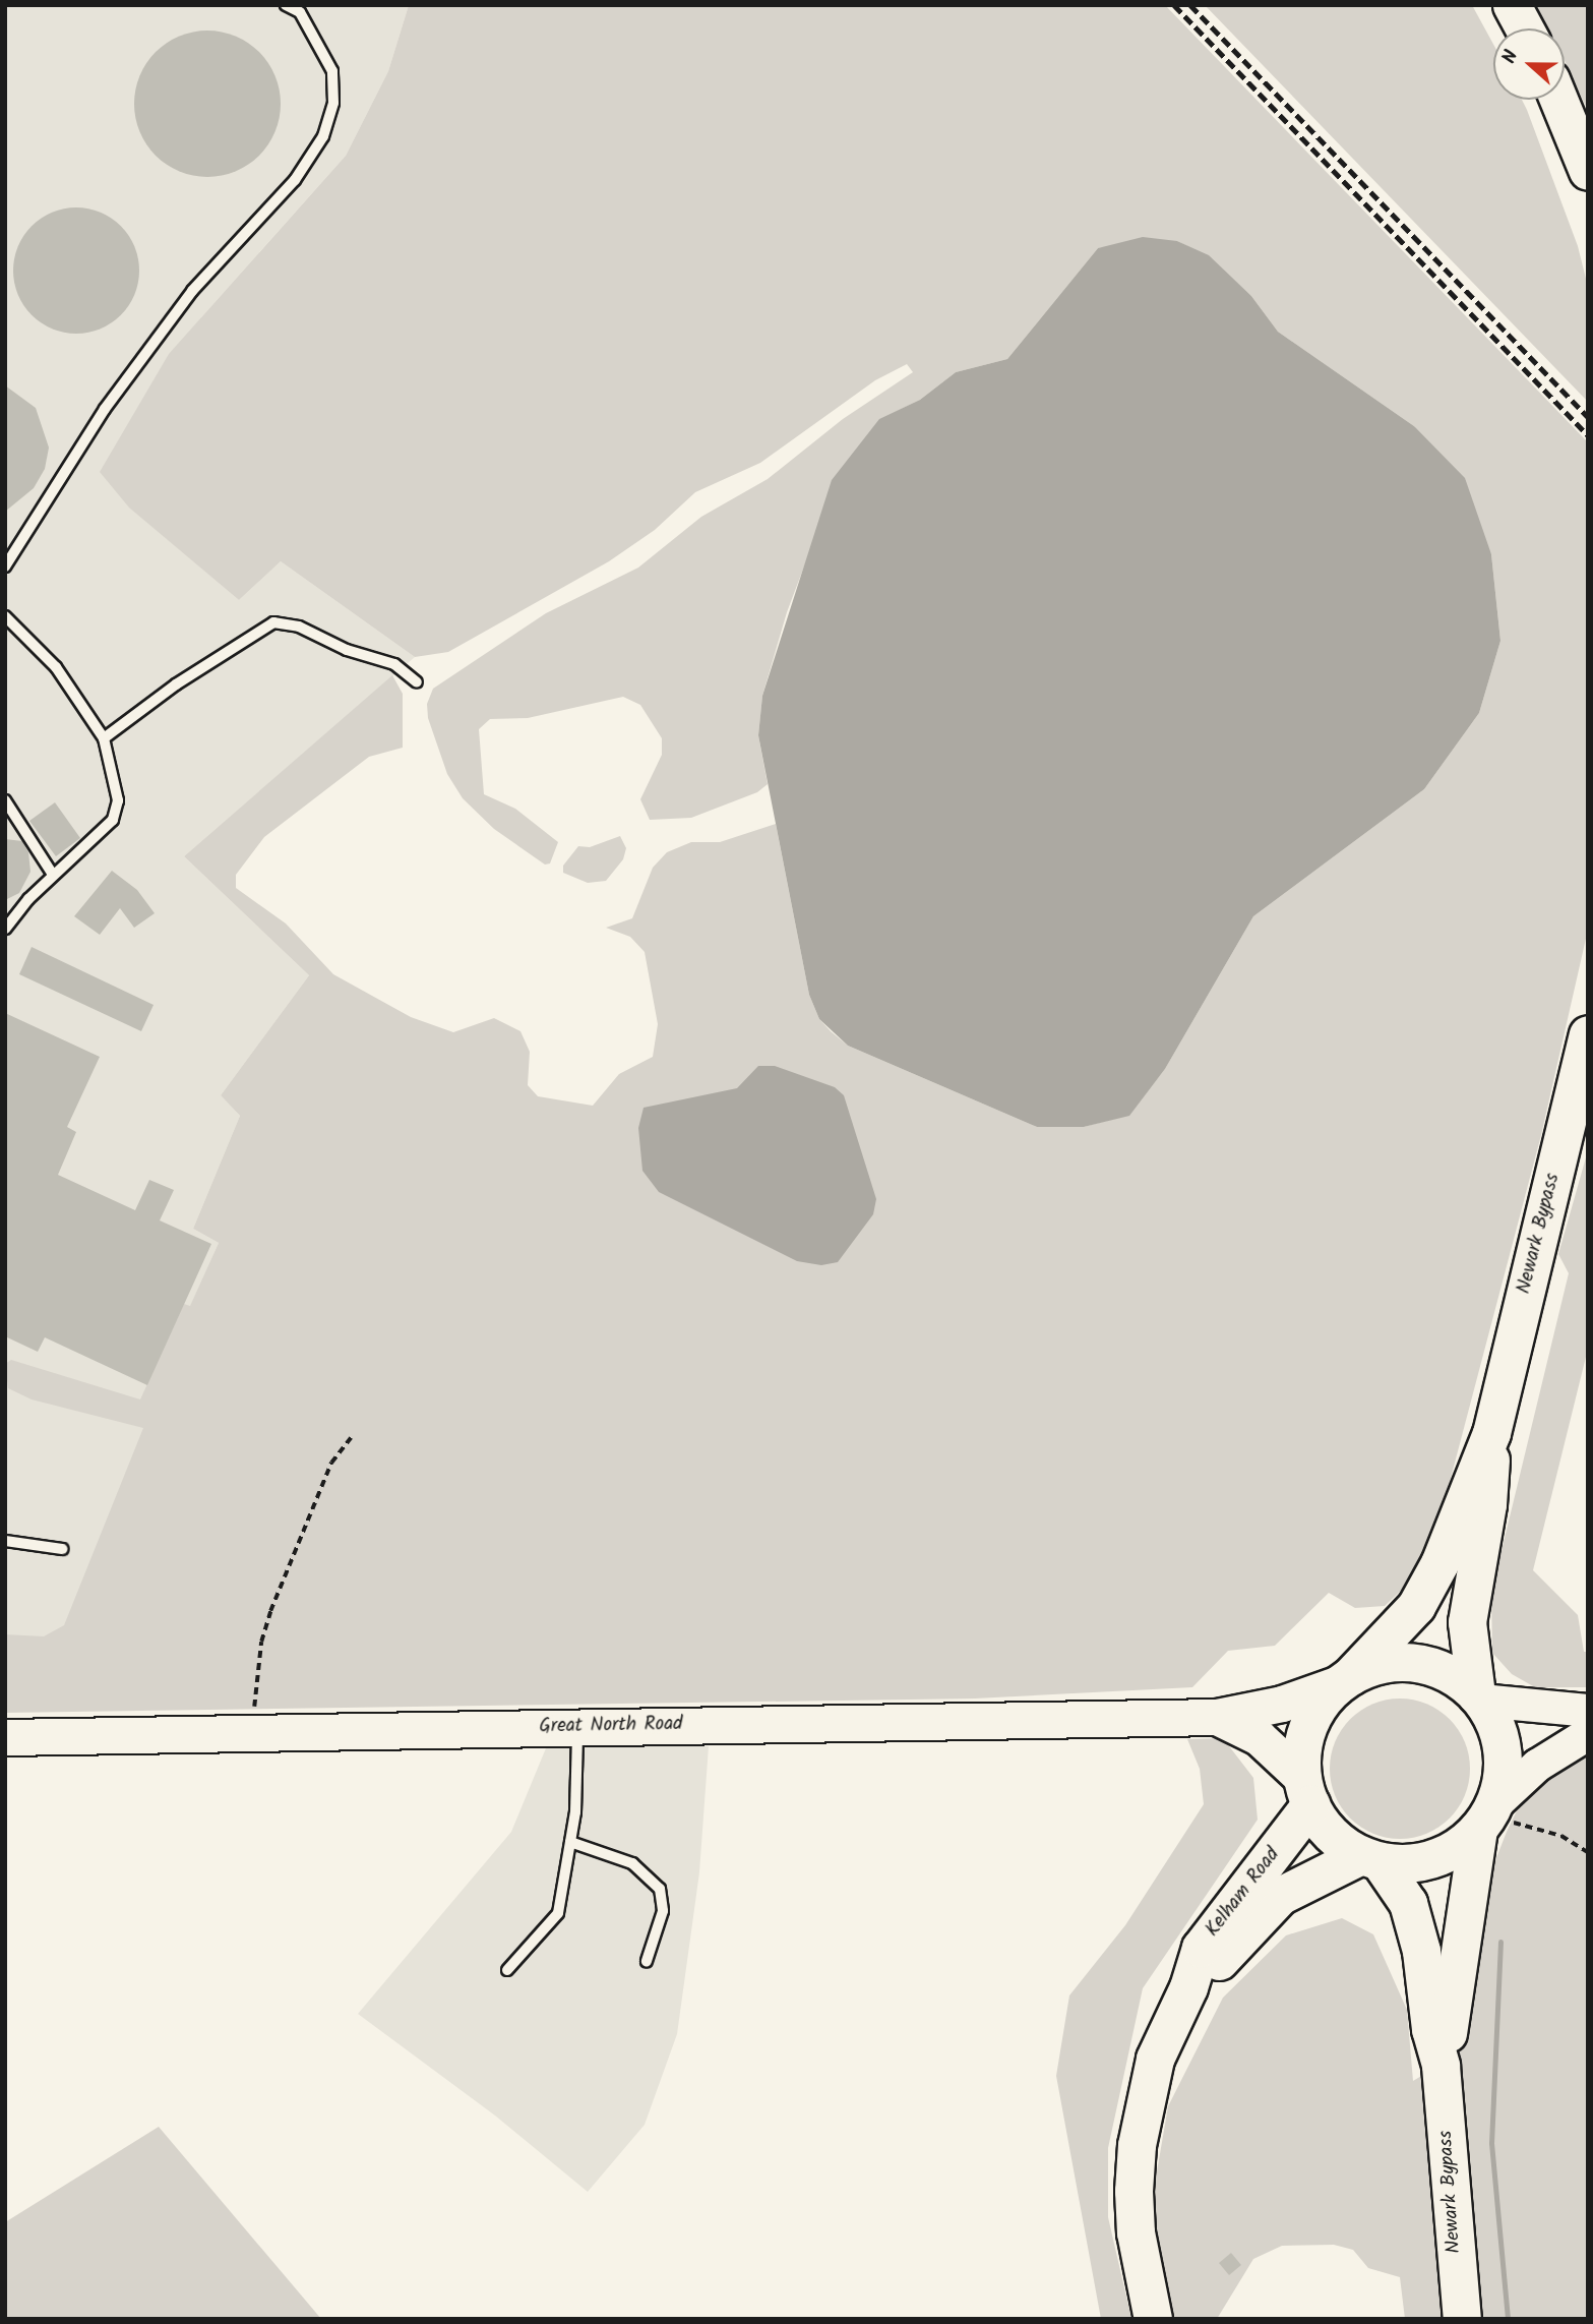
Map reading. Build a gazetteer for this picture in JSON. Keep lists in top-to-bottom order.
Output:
{
  "streets": {
    "highway": ["Newark Bypass", "Kelham Road"],
    "main road": ["Great North Road"]
  },
  "crossings": [
    ["Newark Bypass", "Great North Road"],
    ["Newark Bypass", "Kelham Road"],
    ["Great North Road", "Kelham Road"]
  ],
  "north": "left"
}
